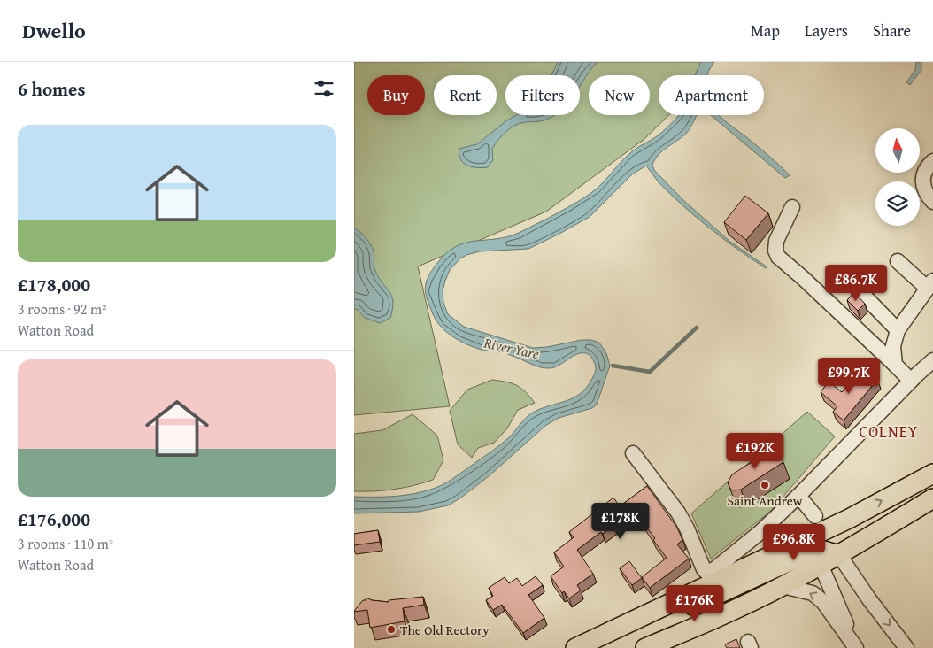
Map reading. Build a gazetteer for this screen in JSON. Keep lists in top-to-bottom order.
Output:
{
  "districts": ["COLNEY"],
  "water": ["River Yare"],
  "places": ["Saint Andrew", "The Old Rectory"],
  "north": "top",
  "page": {
    "header": "Dwello",
    "nav": ["Map", "Layers", "Share"],
    "heading": "6 homes",
    "chip": [
      "Buy",
      "Rent",
      "Filters",
      "New",
      "Apartment"
    ],
    "list": [
      {
        "name": "£178,000",
        "note": "3 rooms · 92 m² · Watton Road"
      },
      {
        "name": "£176,000",
        "note": "3 rooms · 110 m² · Watton Road"
      }
    ],
    "price": [
      "£86.7K",
      "£99.7K",
      "£192K",
      "£178K",
      "£96.8K",
      "£176K"
    ]
  }
}
